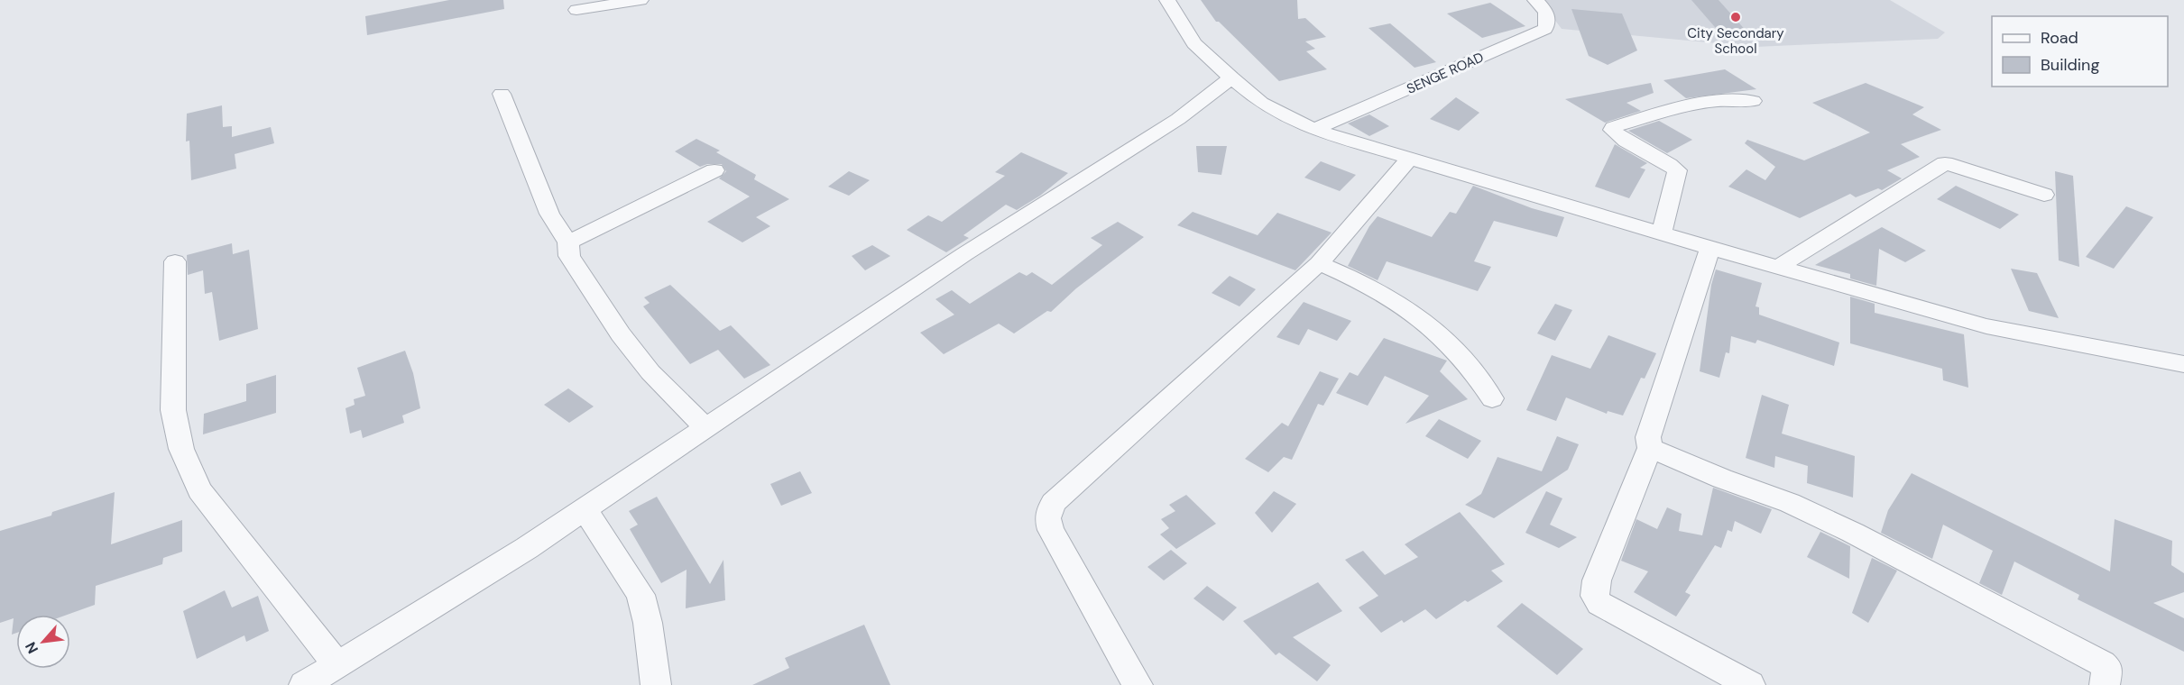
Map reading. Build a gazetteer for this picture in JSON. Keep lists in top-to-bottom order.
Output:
{
  "streets": {
    "street": ["SENGE ROAD"]
  },
  "places": ["City Secondary School"],
  "legend": ["Road", "Building"],
  "north": "bottom left"
}
